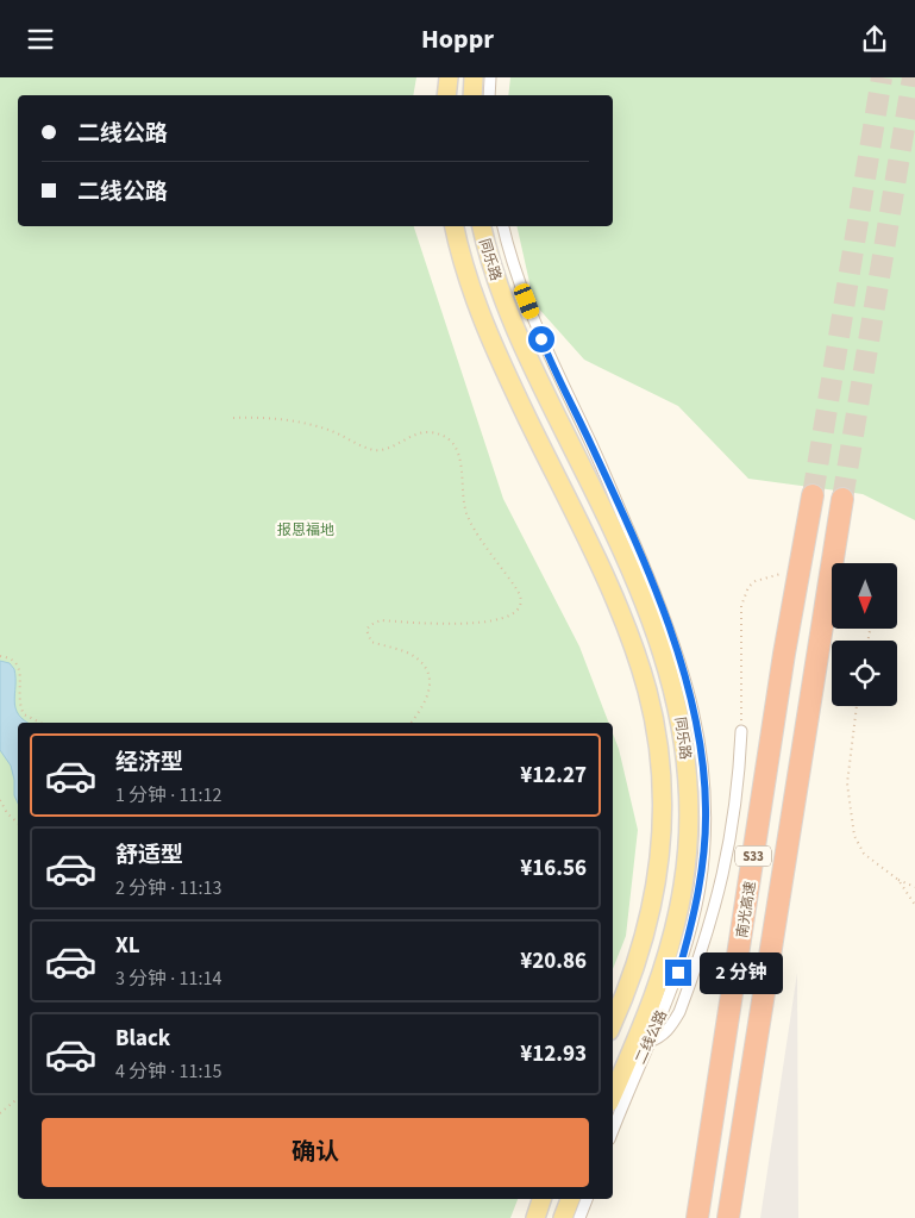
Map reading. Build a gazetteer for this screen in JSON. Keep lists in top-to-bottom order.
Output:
{
  "streets": {
    "highway": ["S33", "南光高速"],
    "main road": ["同乐路"],
    "street": ["二线公路"]
  },
  "crossings": [
    ["同乐路", "二线公路"]
  ],
  "parks": ["报恩福地"],
  "north": "bottom",
  "page": {
    "header": "Hoppr",
    "banner": ["二线公路", "二线公路"],
    "list": [
      {
        "name": "经济型",
        "note": "1 分钟 · 11:12",
        "value": "¥12.27"
      },
      {
        "name": "舒适型",
        "note": "2 分钟 · 11:13",
        "value": "¥16.56"
      },
      {
        "name": "XL",
        "note": "3 分钟 · 11:14",
        "value": "¥20.86"
      },
      {
        "name": "Black",
        "note": "4 分钟 · 11:15",
        "value": "¥12.93"
      }
    ],
    "bubble": "2 分钟",
    "buttons": "确认"
  }
}
